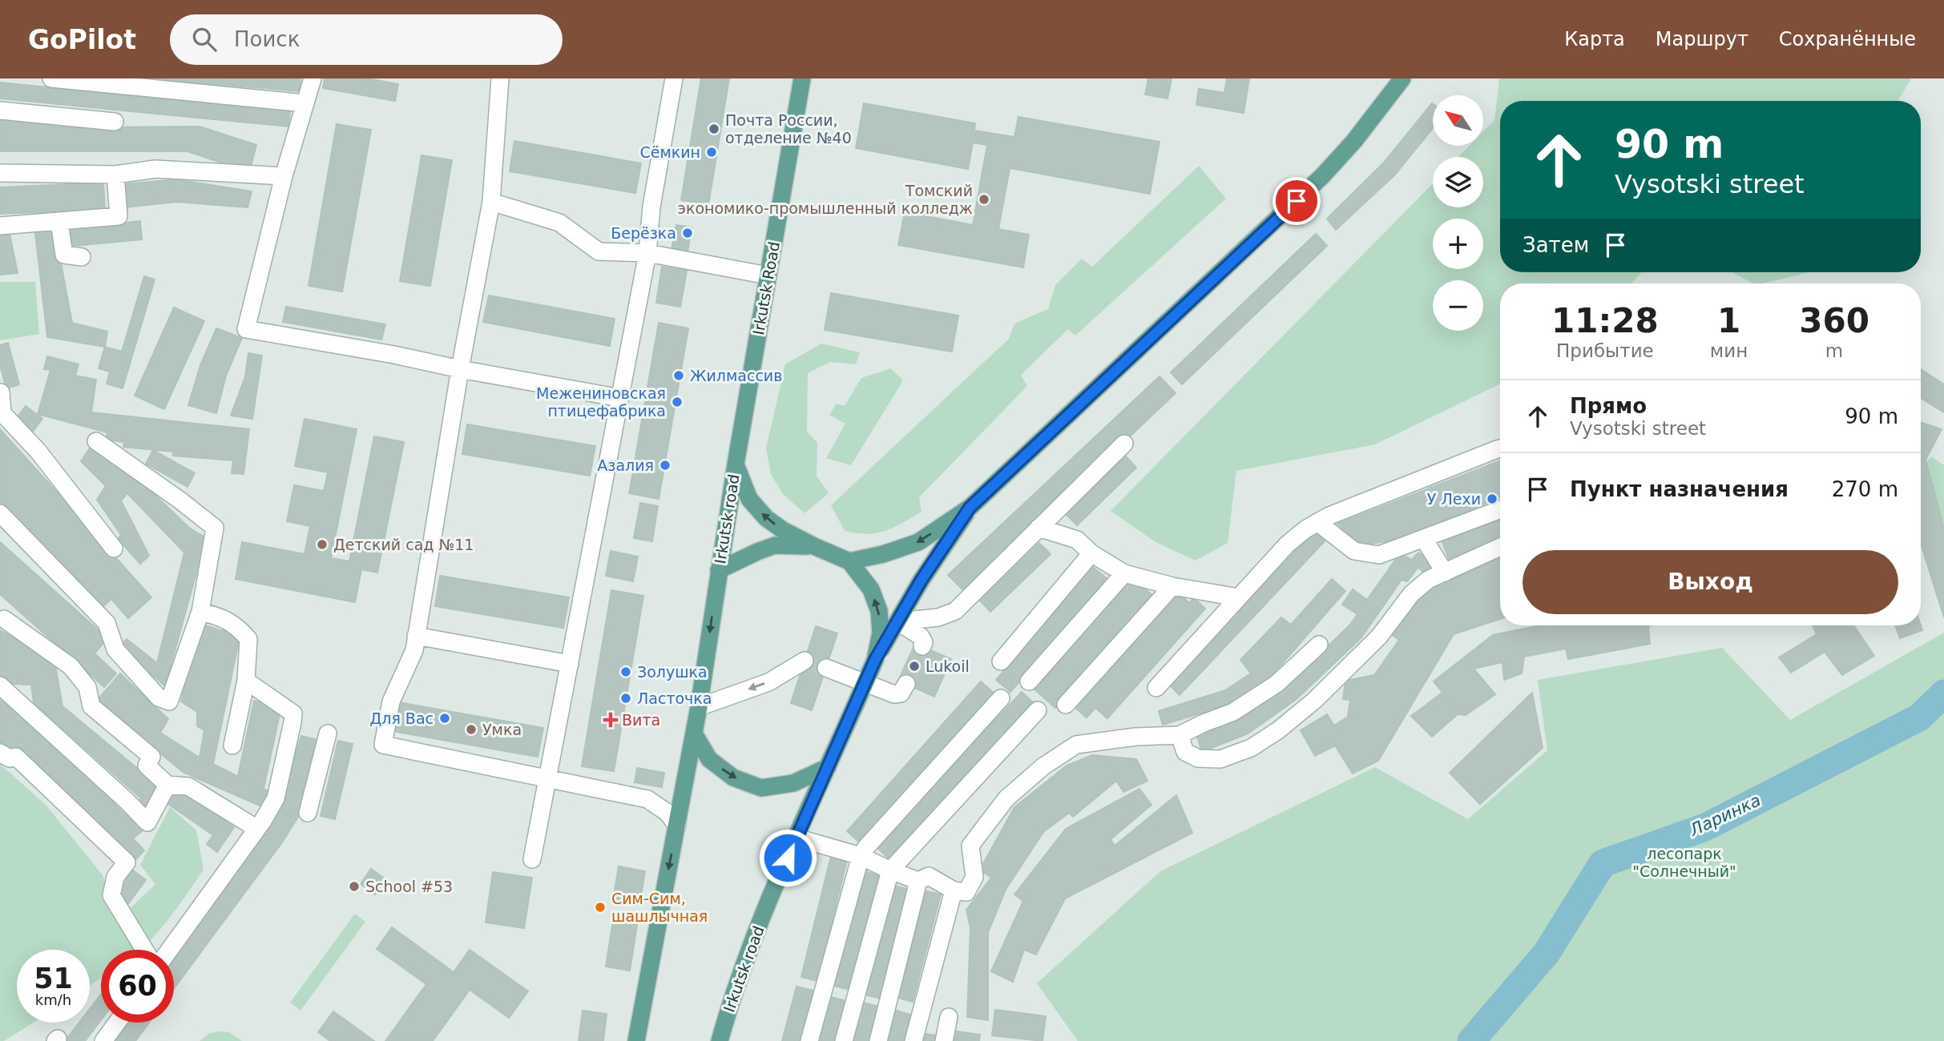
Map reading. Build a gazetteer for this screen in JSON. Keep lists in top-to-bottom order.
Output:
{
  "streets": {
    "main road": ["Irkutsk Road", "Irkutsk road"]
  },
  "crossings": [
    ["Irkutsk Road", "Irkutsk road"]
  ],
  "water": ["Ларинка"],
  "parks": ["лесопарк \"Солнечный\""],
  "places": {
    "other": [
      "Почта России, отделение №40",
      "Сёмкин",
      "Томский экономико-промышленный колледж",
      "Берёзка",
      "Жилмассив",
      "Межениновская птицефабрика",
      "Азалия",
      "У Лехи",
      "Детский сад №11",
      "Lukoil",
      "Золушка",
      "Ласточка",
      "Для Вас",
      "Умка",
      "School #53",
      "Сим-Сим, шашлычная"
    ],
    "health": ["Вита"]
  },
  "north": "top left",
  "page": {
    "header": "GoPilot",
    "search": "Поиск",
    "nav": ["Карта", "Маршрут", "Сохранённые"],
    "map_buttons": ["+", "−"],
    "turn": ["90 m", "Vysotski street"],
    "then": "Затем",
    "eta": [
      "11:28",
      "Прибытие",
      "1",
      "мин",
      "360",
      "m"
    ],
    "list": [
      {
        "name": "Прямо",
        "note": "Vysotski street",
        "value": "90 m"
      },
      {
        "name": "Пункт назначения",
        "value": "270 m"
      }
    ],
    "buttons": "Выход",
    "speed": "51 km/h",
    "limit": "60"
  }
}
